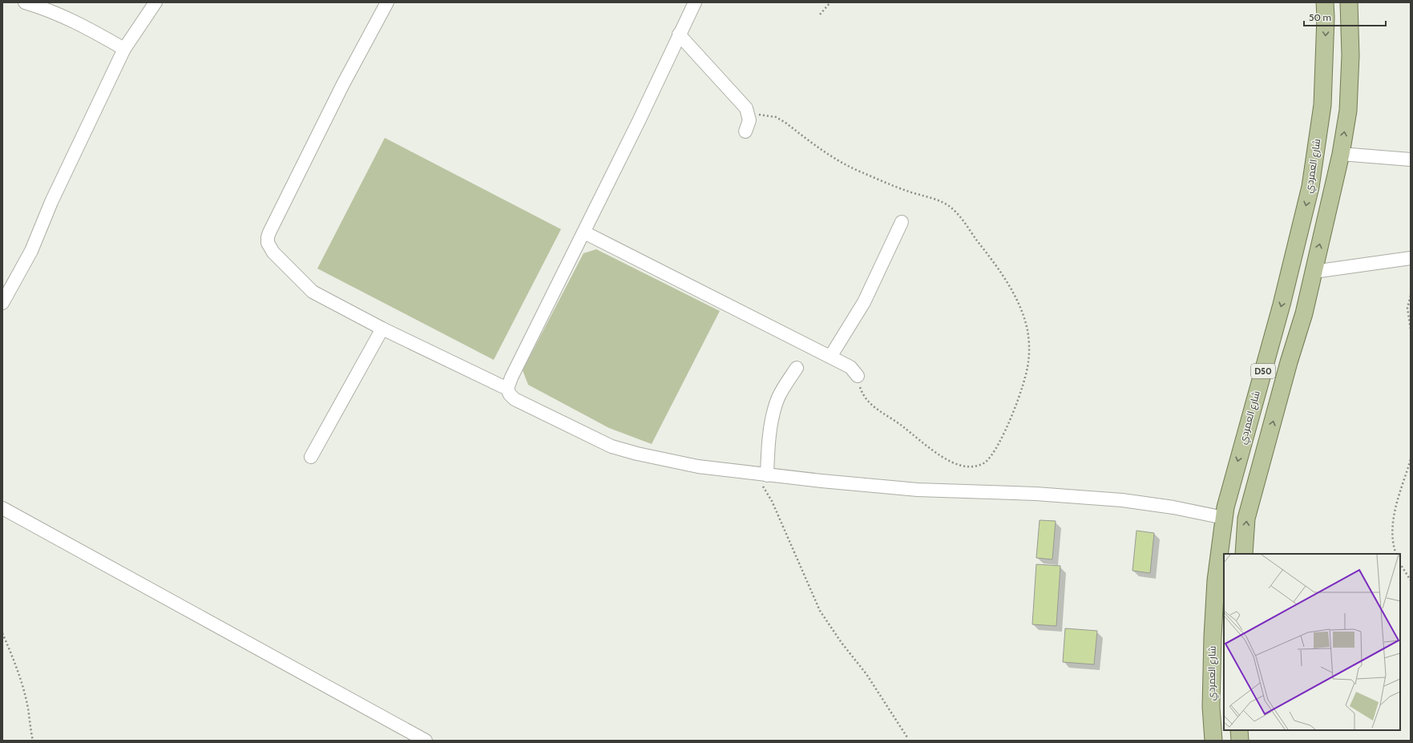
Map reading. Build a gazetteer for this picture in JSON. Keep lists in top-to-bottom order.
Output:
{
  "streets": {
    "main road": ["شارع العمردي", "D50"]
  },
  "scale_bar": "50 m"
}
